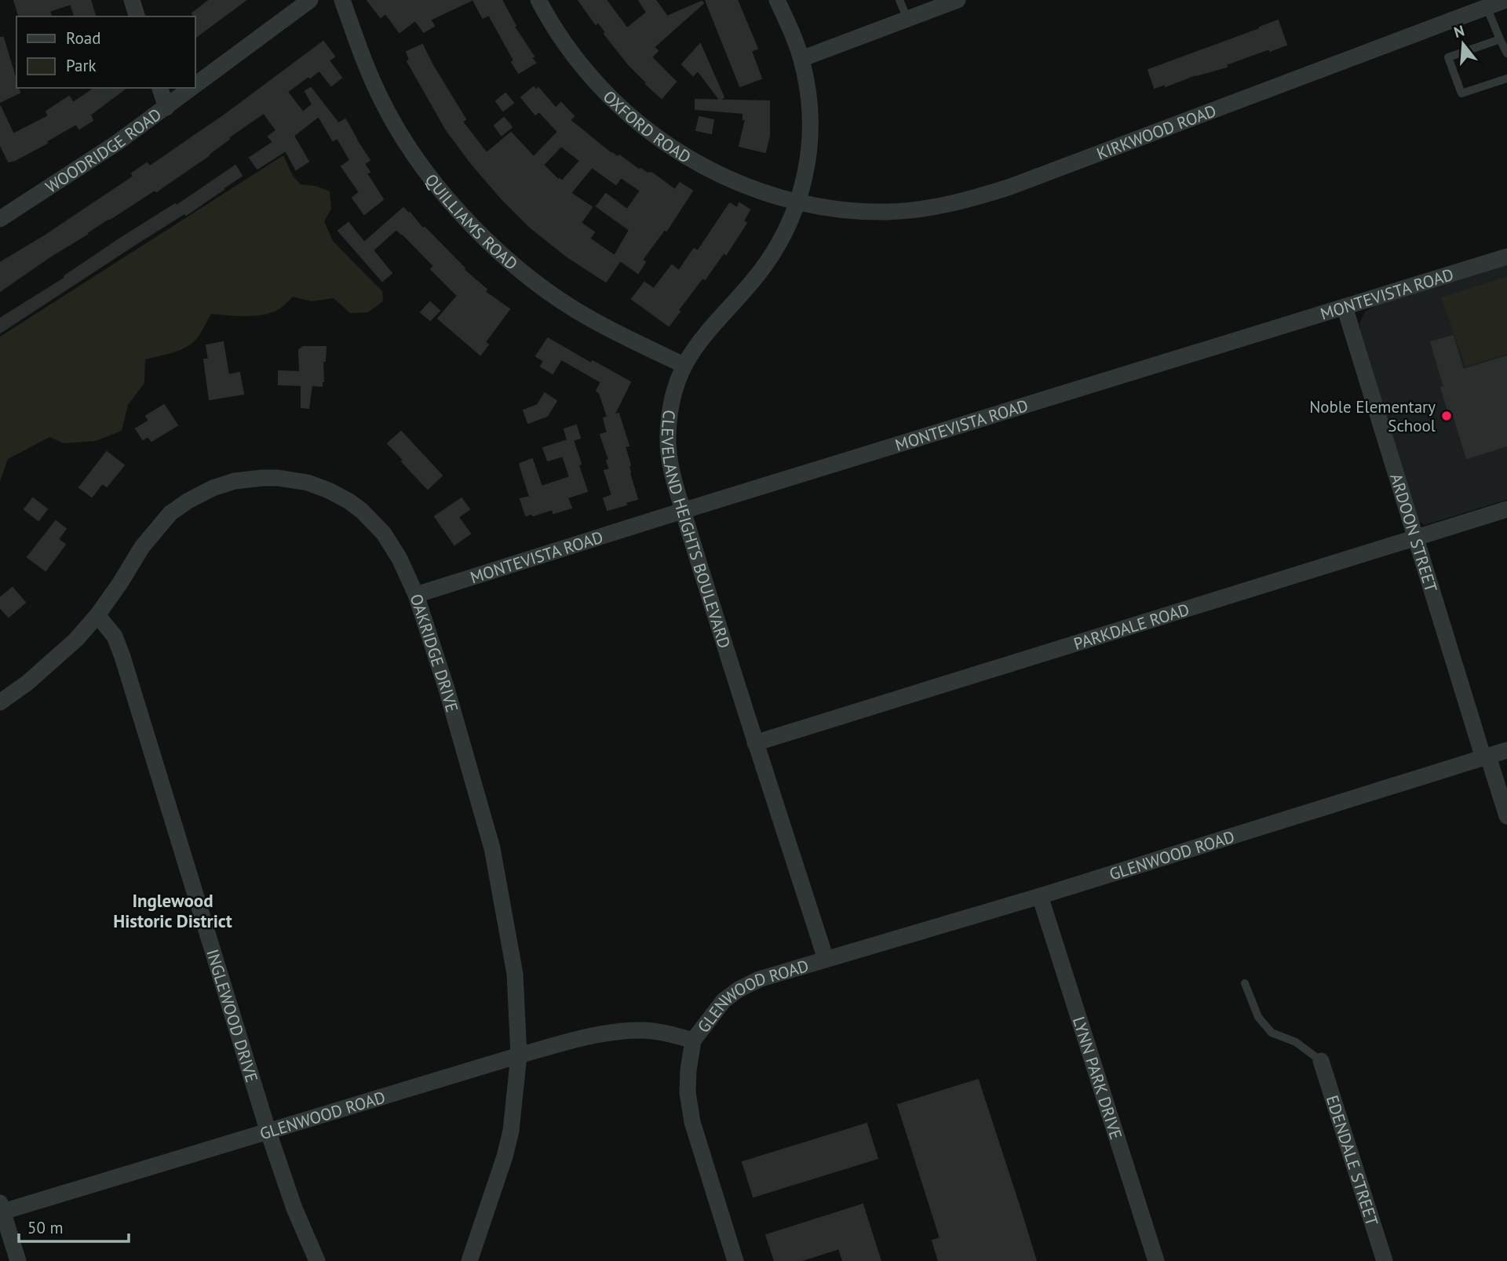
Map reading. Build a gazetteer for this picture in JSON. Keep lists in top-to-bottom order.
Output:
{
  "streets": {
    "street": [
      "OXFORD ROAD",
      "KIRKWOOD ROAD",
      "WOODRIDGE ROAD",
      "QUILLIAMS ROAD",
      "MONTEVISTA ROAD",
      "CLEVELAND HEIGHTS BOULEVARD",
      "ARDOON STREET",
      "PARKDALE ROAD",
      "OAKRIDGE DRIVE",
      "GLENWOOD ROAD",
      "INGLEWOOD DRIVE",
      "LYNN PARK DRIVE",
      "EDENDALE STREET"
    ]
  },
  "crossings": [
    ["OXFORD ROAD", "KIRKWOOD ROAD"],
    ["OXFORD ROAD", "CLEVELAND HEIGHTS BOULEVARD"],
    ["KIRKWOOD ROAD", "CLEVELAND HEIGHTS BOULEVARD"],
    ["QUILLIAMS ROAD", "CLEVELAND HEIGHTS BOULEVARD"],
    ["MONTEVISTA ROAD", "CLEVELAND HEIGHTS BOULEVARD"],
    ["MONTEVISTA ROAD", "ARDOON STREET"],
    ["MONTEVISTA ROAD", "OAKRIDGE DRIVE"],
    ["CLEVELAND HEIGHTS BOULEVARD", "PARKDALE ROAD"],
    ["CLEVELAND HEIGHTS BOULEVARD", "GLENWOOD ROAD"],
    ["ARDOON STREET", "PARKDALE ROAD"],
    ["ARDOON STREET", "GLENWOOD ROAD"],
    ["OAKRIDGE DRIVE", "GLENWOOD ROAD"],
    ["OAKRIDGE DRIVE", "INGLEWOOD DRIVE"],
    ["GLENWOOD ROAD", "INGLEWOOD DRIVE"],
    ["GLENWOOD ROAD", "LYNN PARK DRIVE"]
  ],
  "districts": ["Inglewood Historic District"],
  "places": ["Noble Elementary School"],
  "legend": ["Road", "Park"],
  "scale_bar": "50 m",
  "north": "top"
}
